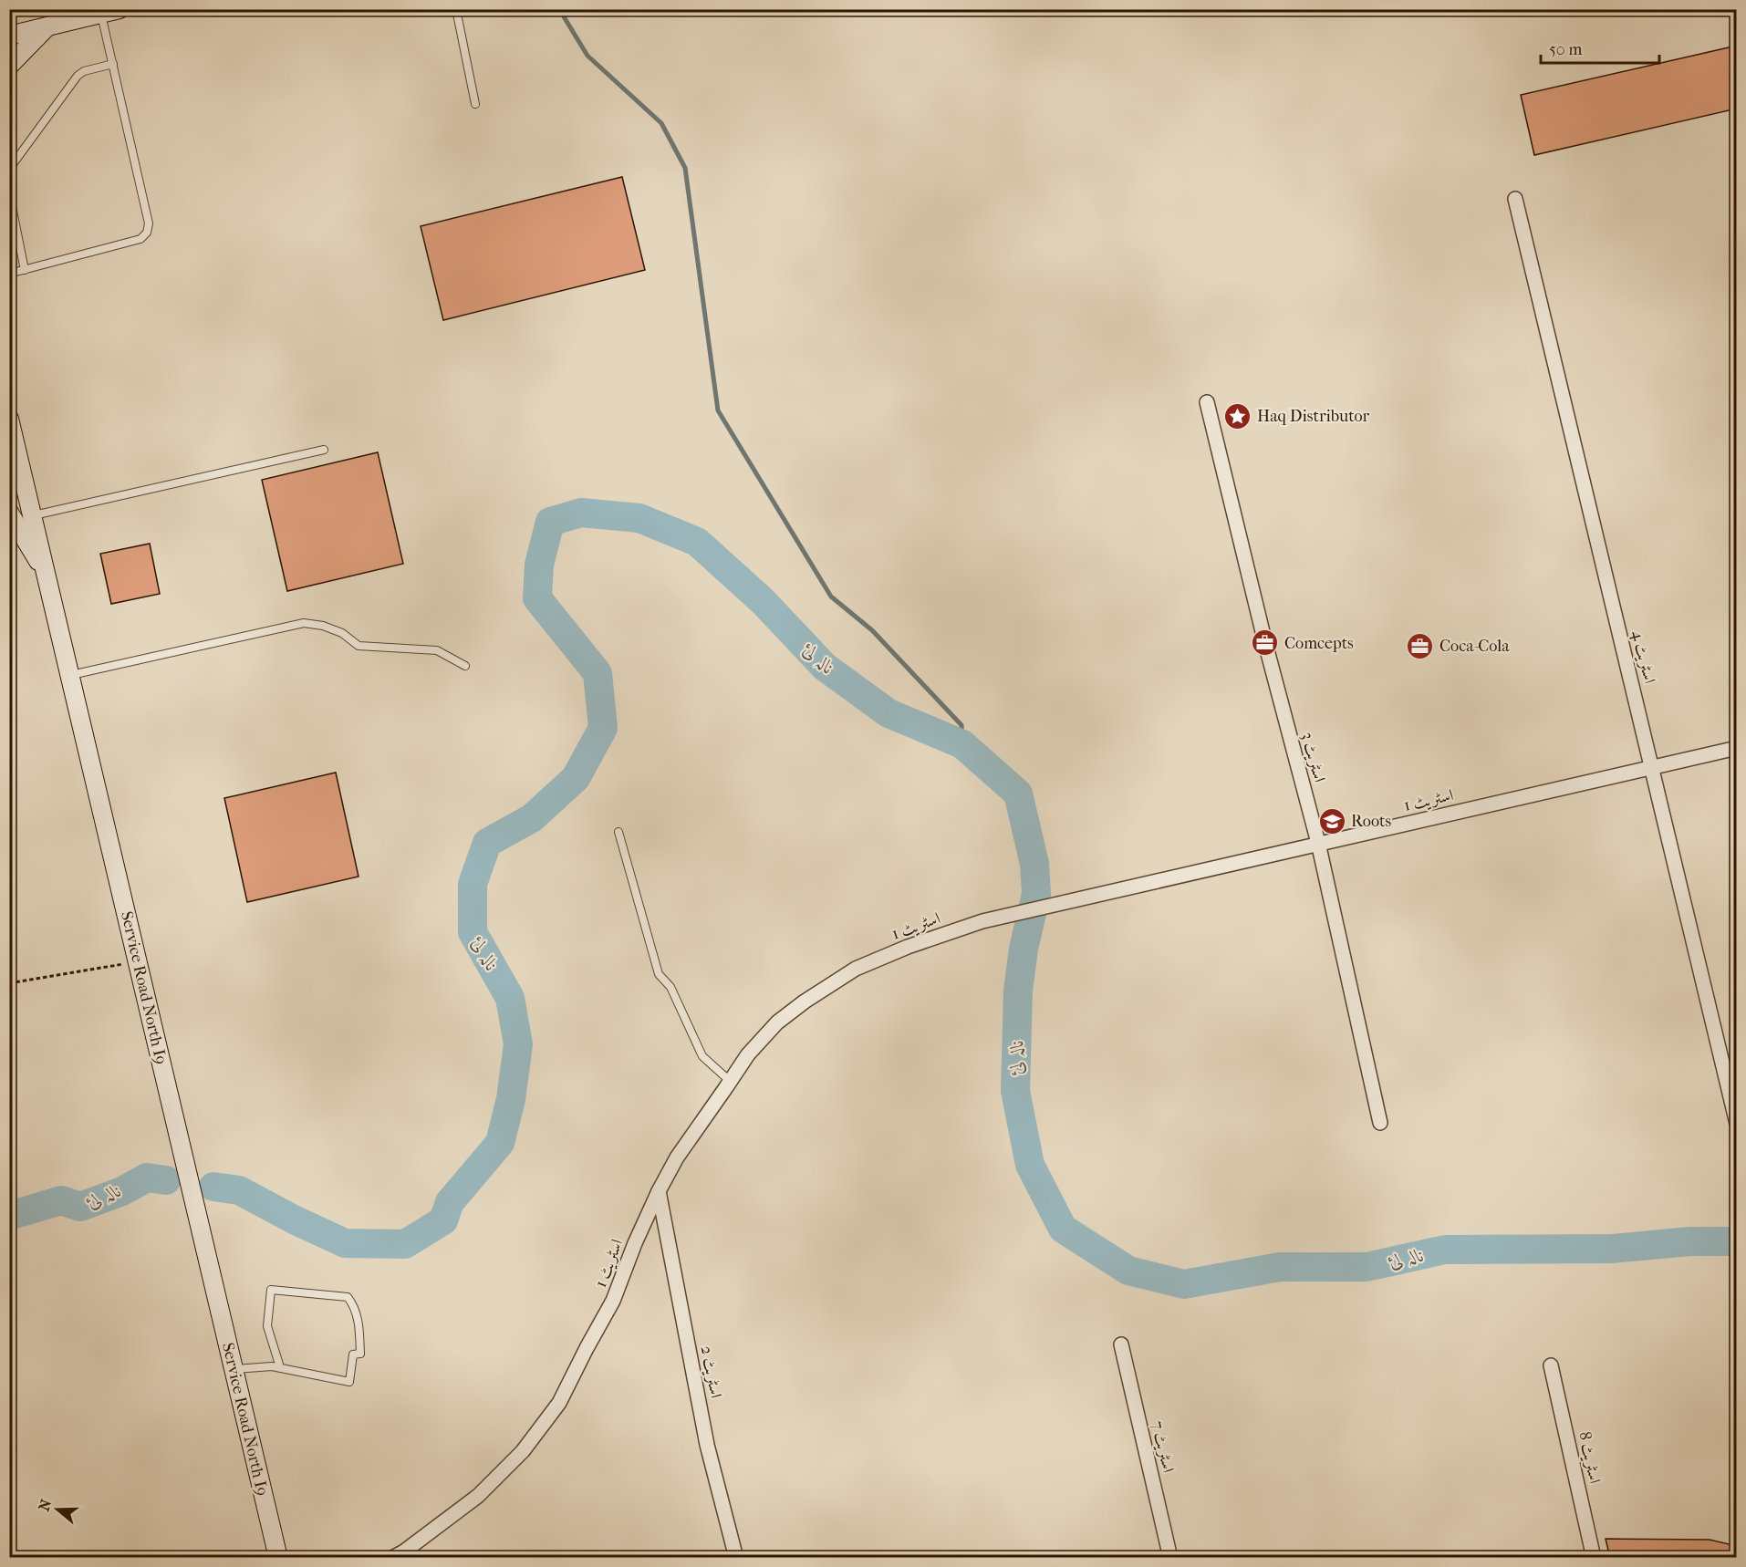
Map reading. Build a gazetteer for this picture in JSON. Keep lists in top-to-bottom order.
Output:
{
  "streets": {
    "main road": ["Service Road North I9"],
    "street": [
      "اسٹریٹ 4",
      "اسٹریٹ 3",
      "اسٹریٹ 1",
      "اسٹریٹ 2",
      "اسٹریٹ 7",
      "اسٹریٹ 8"
    ]
  },
  "crossings": [
    ["اسٹریٹ 4", "اسٹریٹ 1"],
    ["اسٹریٹ 3", "اسٹریٹ 1"],
    ["اسٹریٹ 1", "اسٹریٹ 2"]
  ],
  "water": ["نالہ لئ"],
  "places": {
    "place": ["Haq Distributor"],
    "office": ["Comcepts", "Coca-Cola"],
    "school or university": ["Roots"]
  },
  "scale_bar": "50 m",
  "north": "left"
}
